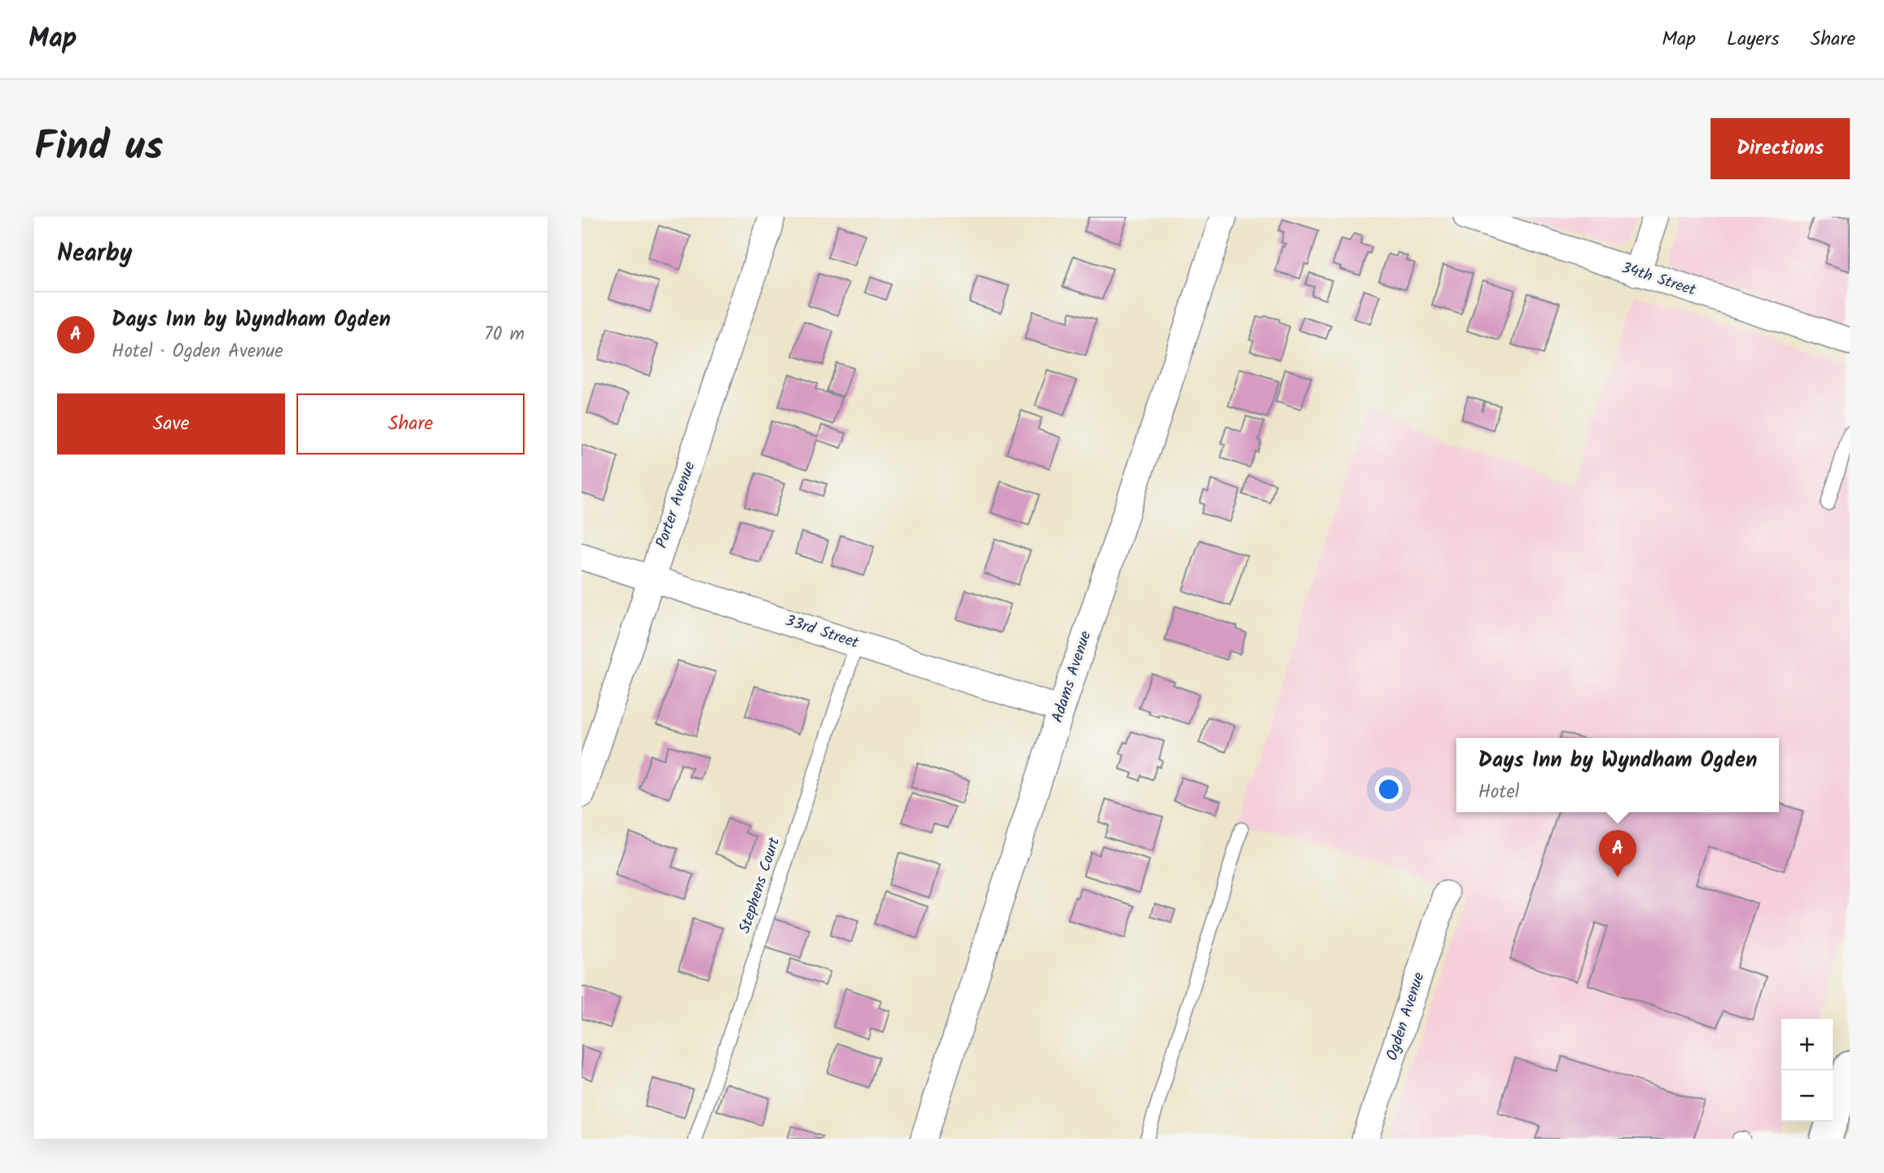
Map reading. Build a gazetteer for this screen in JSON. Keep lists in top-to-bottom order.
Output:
{
  "streets": {
    "street": [
      "34th Street",
      "Porter Avenue",
      "33rd Street",
      "Adams Avenue",
      "Ogden Avenue"
    ],
    "lane": ["Stephens Court"]
  },
  "crossings": [
    ["Porter Avenue", "33rd Street"],
    ["33rd Street", "Adams Avenue"],
    ["33rd Street", "Stephens Court"]
  ],
  "page": {
    "header": "Map",
    "nav": ["Map", "Layers", "Share"],
    "title": "Find us",
    "buttons": [
      "Directions",
      ["Save", "Share"]
    ],
    "heading": "Nearby",
    "list": [
      {
        "mark": "A",
        "name": "Days Inn by Wyndham Ogden",
        "note": "Hotel · Ogden Avenue",
        "value": "70 m"
      }
    ],
    "popup": ["Days Inn by Wyndham Ogden", "Hotel"],
    "pins": "A",
    "map_buttons": ["+", "−"]
  }
}
